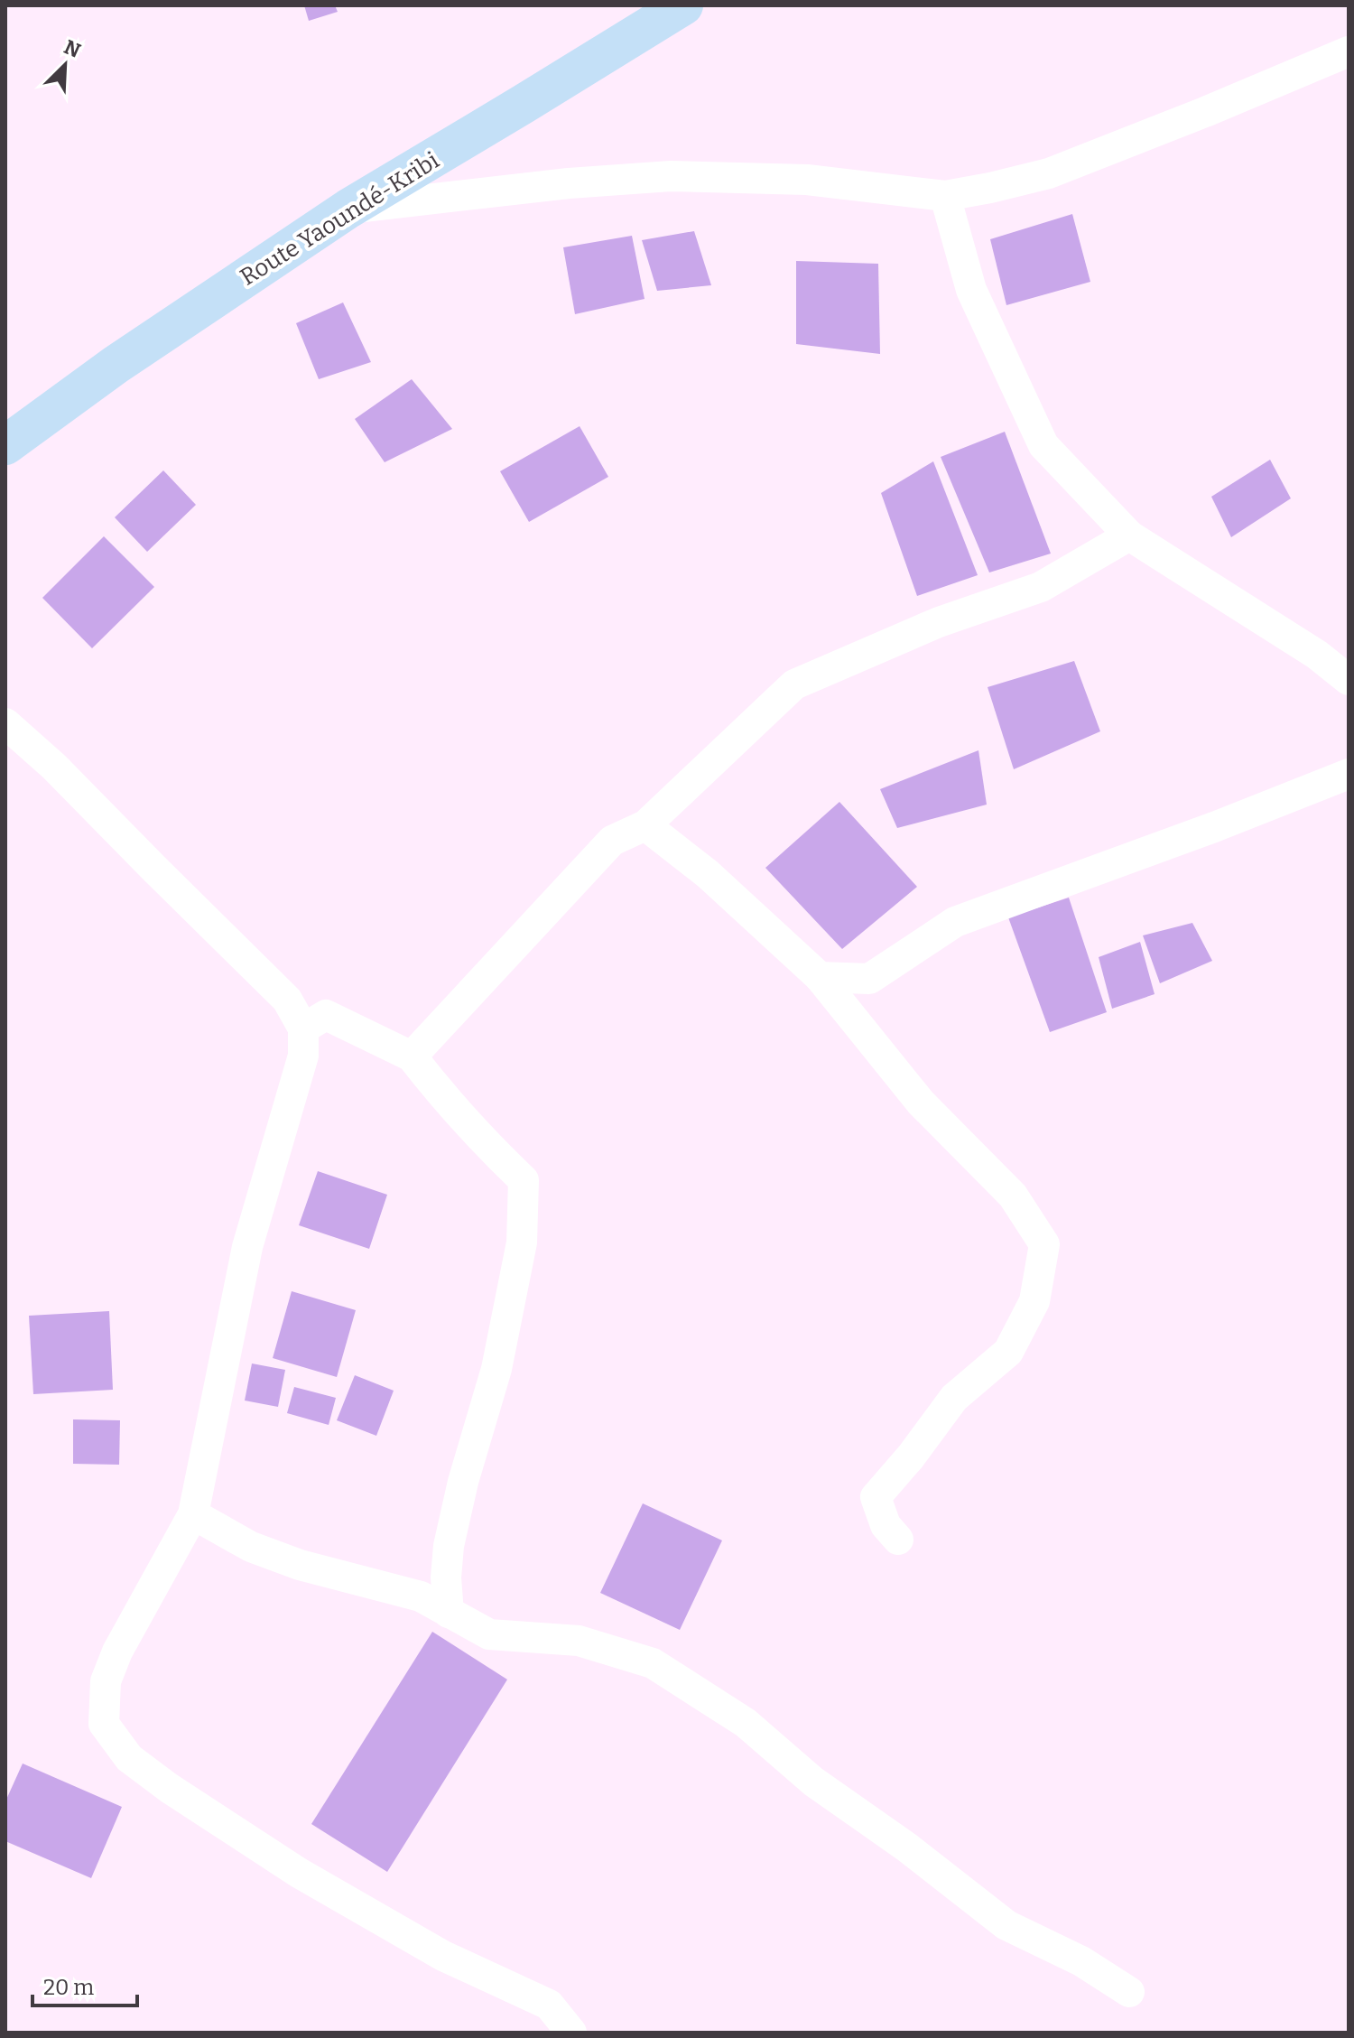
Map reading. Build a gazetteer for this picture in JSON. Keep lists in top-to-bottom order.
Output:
{
  "streets": {
    "main road": ["Route Yaoundé-Kribi"]
  },
  "scale_bar": "20 m",
  "north": "top right"
}
